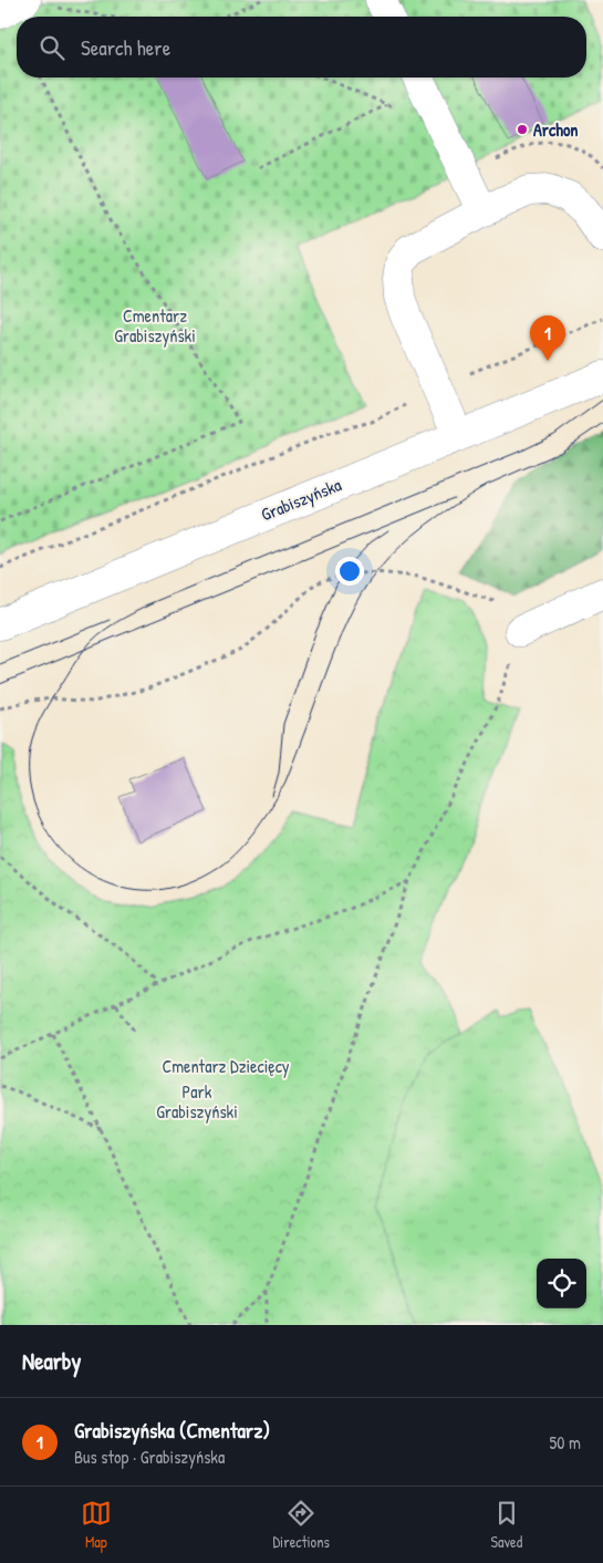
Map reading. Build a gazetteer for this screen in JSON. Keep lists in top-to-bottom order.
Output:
{
  "streets": {
    "main road": ["Grabiszyńska"]
  },
  "parks": ["Cmentarz Grabiszyński", "Cmentarz Dziecięcy", "Park Grabiszyński"],
  "places": ["Archon"],
  "page": {
    "search": "Search here",
    "pins": "1",
    "heading": "Nearby",
    "list": [
      {
        "mark": "1",
        "name": "Grabiszyńska (Cmentarz)",
        "note": "Bus stop · Grabiszyńska",
        "value": "50 m"
      }
    ],
    "nav": ["Map", "Directions", "Saved"]
  }
}
